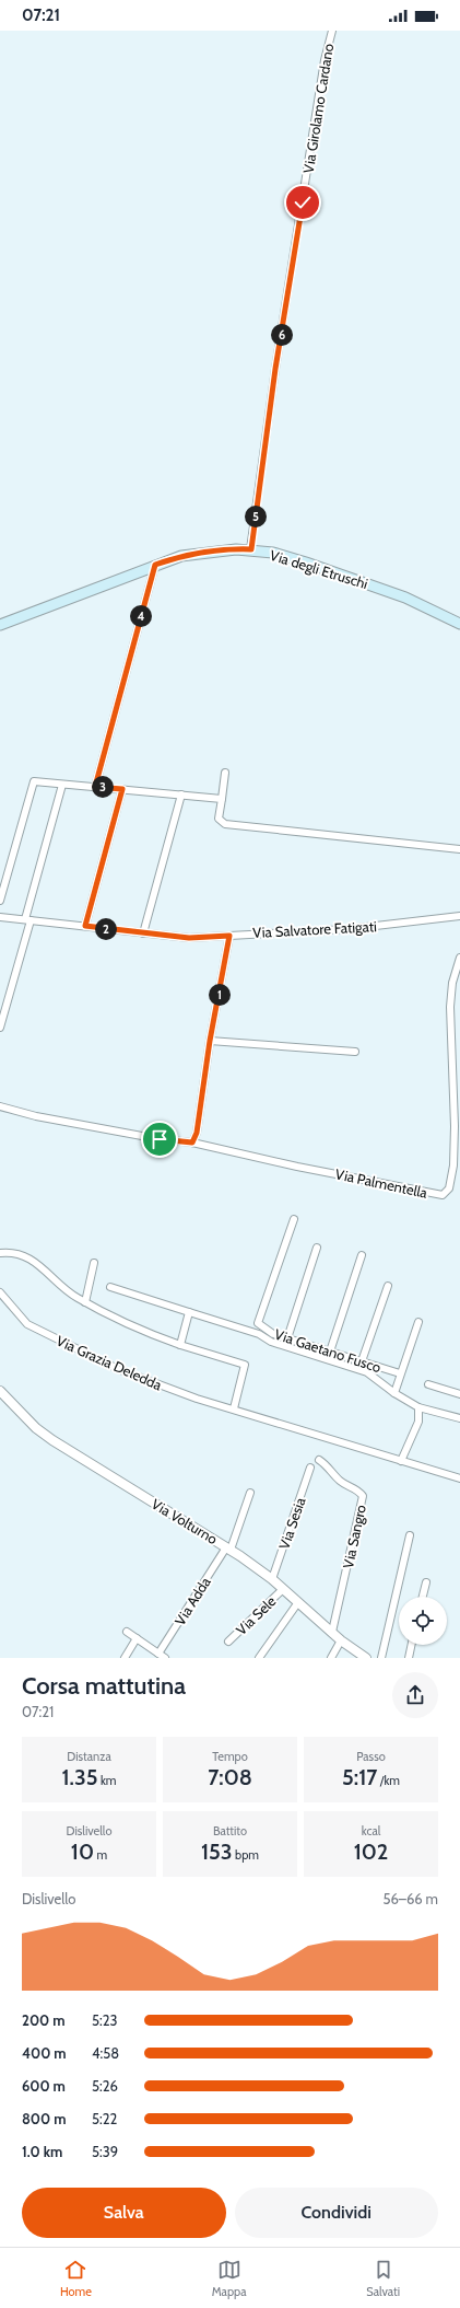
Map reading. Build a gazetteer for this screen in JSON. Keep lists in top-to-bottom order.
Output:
{
  "streets": {
    "main road": ["Via degli Etruschi"],
    "street": [
      "Via Girolamo Cardano",
      "Via Salvatore Fatigati",
      "Via Palmentella",
      "Via Gaetano Fusco",
      "Via Grazia Deledda",
      "Via Volturno",
      "Via Sesia",
      "Via Sangro",
      "Via Adda",
      "Via Sele"
    ]
  },
  "crossings": [
    ["Via Girolamo Cardano", "Via degli Etruschi"],
    ["Via Volturno", "Via Sesia"],
    ["Via Volturno", "Via Sangro"],
    ["Via Volturno", "Via Adda"],
    ["Via Volturno", "Via Sele"]
  ],
  "page": {
    "status": "07:21",
    "pins": [
      "6",
      "5",
      "4",
      "3",
      "2",
      "1"
    ],
    "heading": ["Corsa mattutina", "07:21"],
    "stats": [
      ["Distanza", "1.35 km"],
      ["Tempo", "7:08"],
      ["Passo", "5:17 /km"],
      ["Dislivello", "10 m"],
      ["Battito", "153 bpm"],
      ["kcal", "102"]
    ],
    "chart": ["Dislivello", "56–66 m"],
    "list": [
      {
        "name": "200 m",
        "note": "5:23"
      },
      {
        "name": "400 m",
        "note": "4:58"
      },
      {
        "name": "600 m",
        "note": "5:26"
      },
      {
        "name": "800 m",
        "note": "5:22"
      },
      {
        "name": "1.0 km",
        "note": "5:39"
      }
    ],
    "buttons": ["Salva", "Condividi"],
    "tabs": ["Home", "Mappa", "Salvati"]
  }
}
